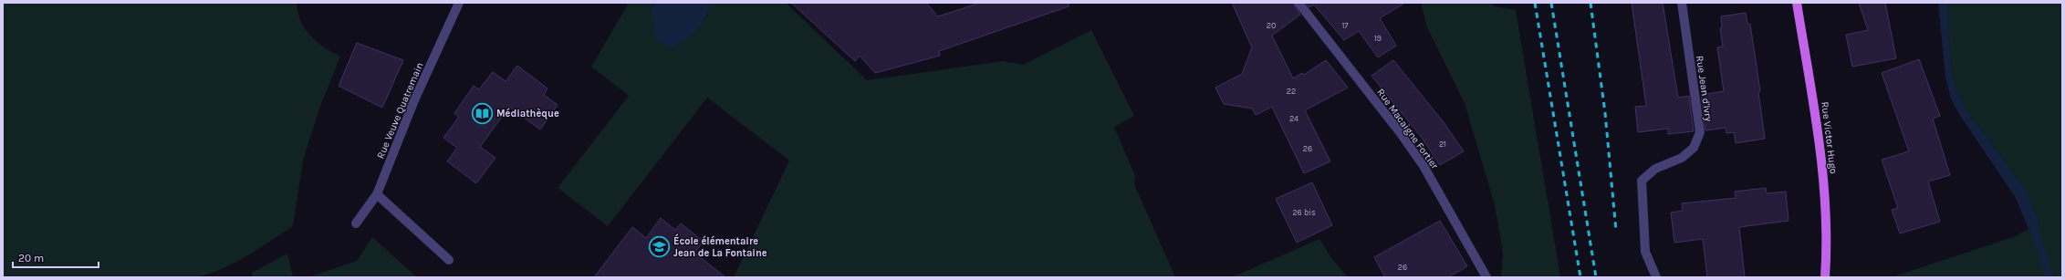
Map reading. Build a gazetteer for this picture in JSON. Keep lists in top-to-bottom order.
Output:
{
  "streets": {
    "main road": ["Rue Victor Hugo"],
    "street": ["Rue Jean d'Ivry", "Rue Veuve Quatremain", "Rue Macaigne Fortier"]
  },
  "places": {
    "library": ["Médiathèque"],
    "school or university": ["École élémentaire Jean de La Fontaine"]
  },
  "house_numbers": [
    "20",
    "17",
    "19",
    "22",
    "24",
    "21",
    "26",
    "26 bis",
    "26"
  ],
  "scale_bar": "20 m"
}
